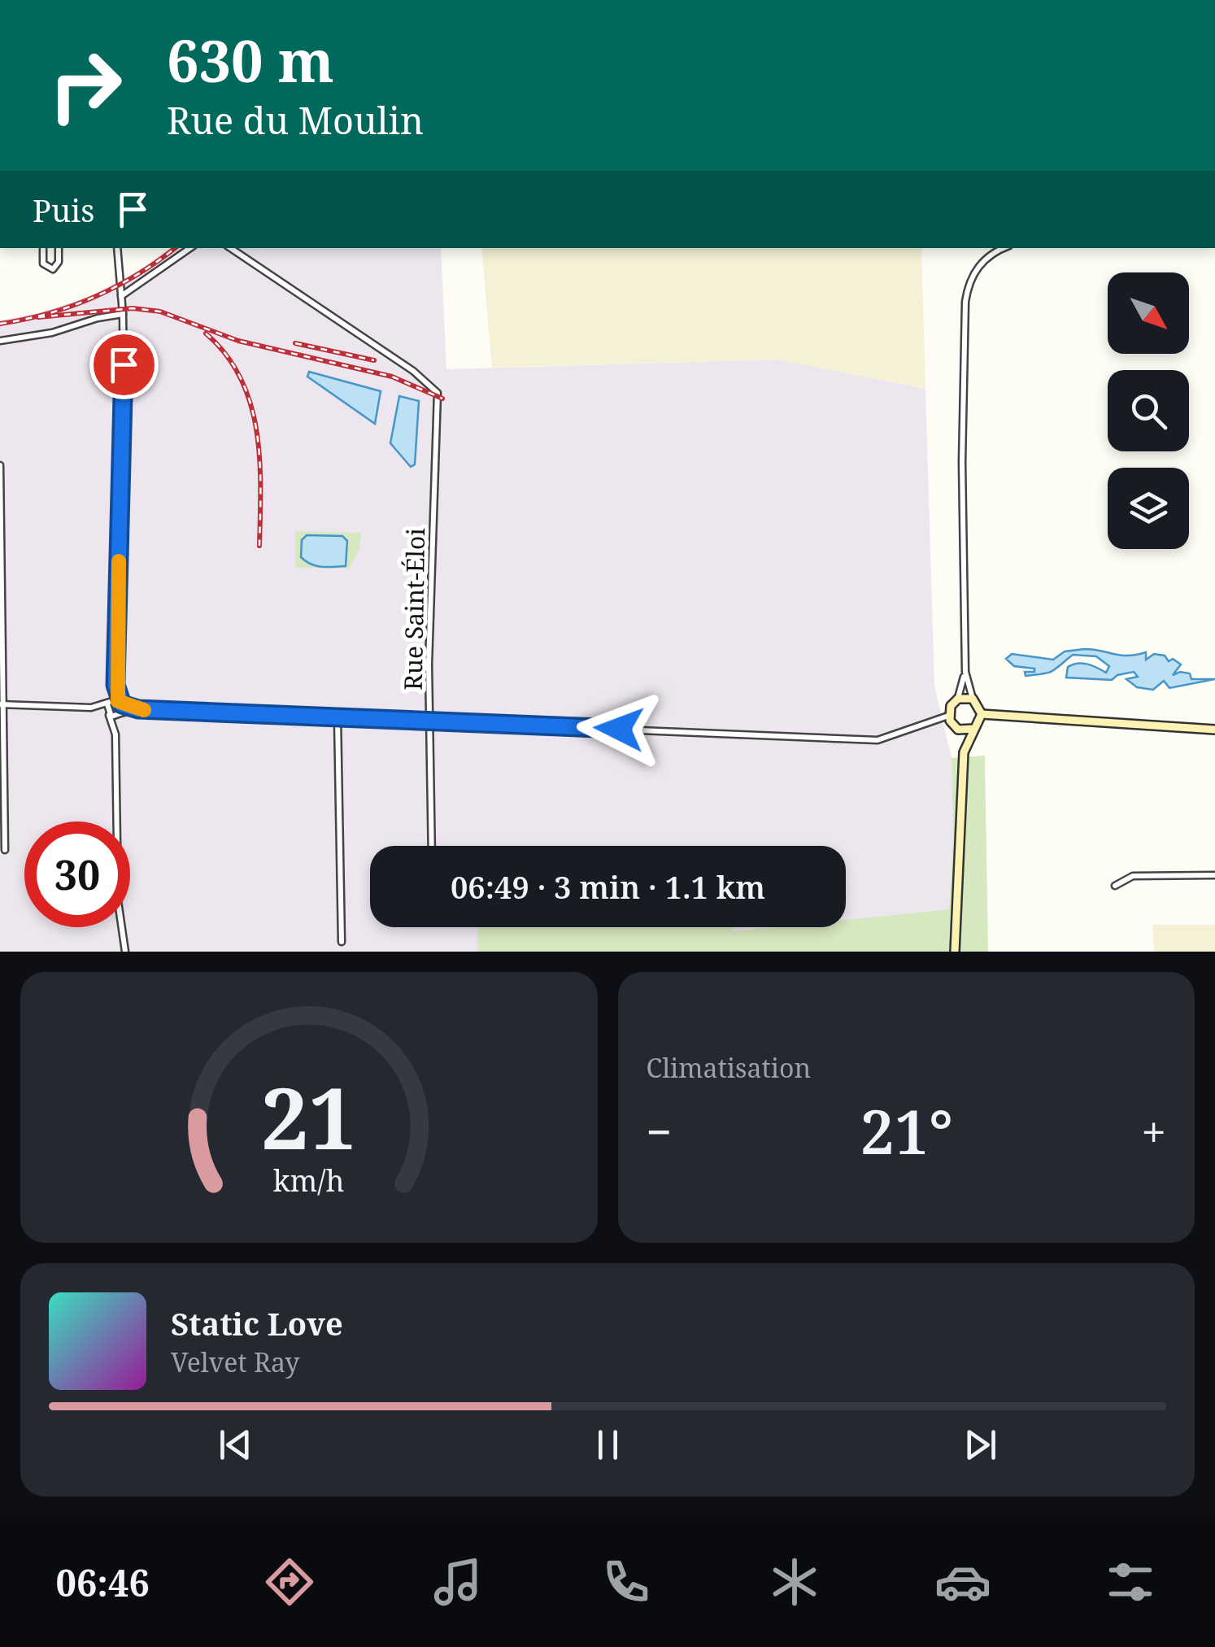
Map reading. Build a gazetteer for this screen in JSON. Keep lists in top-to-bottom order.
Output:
{
  "streets": {
    "street": ["Rue Saint-Éloi"]
  },
  "north": "bottom right",
  "page": {
    "turn": ["630 m", "Rue du Moulin"],
    "then": "Puis",
    "limit": "30",
    "trip": "06:49 · 3 min · 1.1 km",
    "tile": "Climatisation",
    "heat": ["−", "21°", "+"],
    "song": ["Static Love", "Velvet Ray"],
    "tabs": "06:46",
    "gauge": ["21", "km/h"]
  }
}
